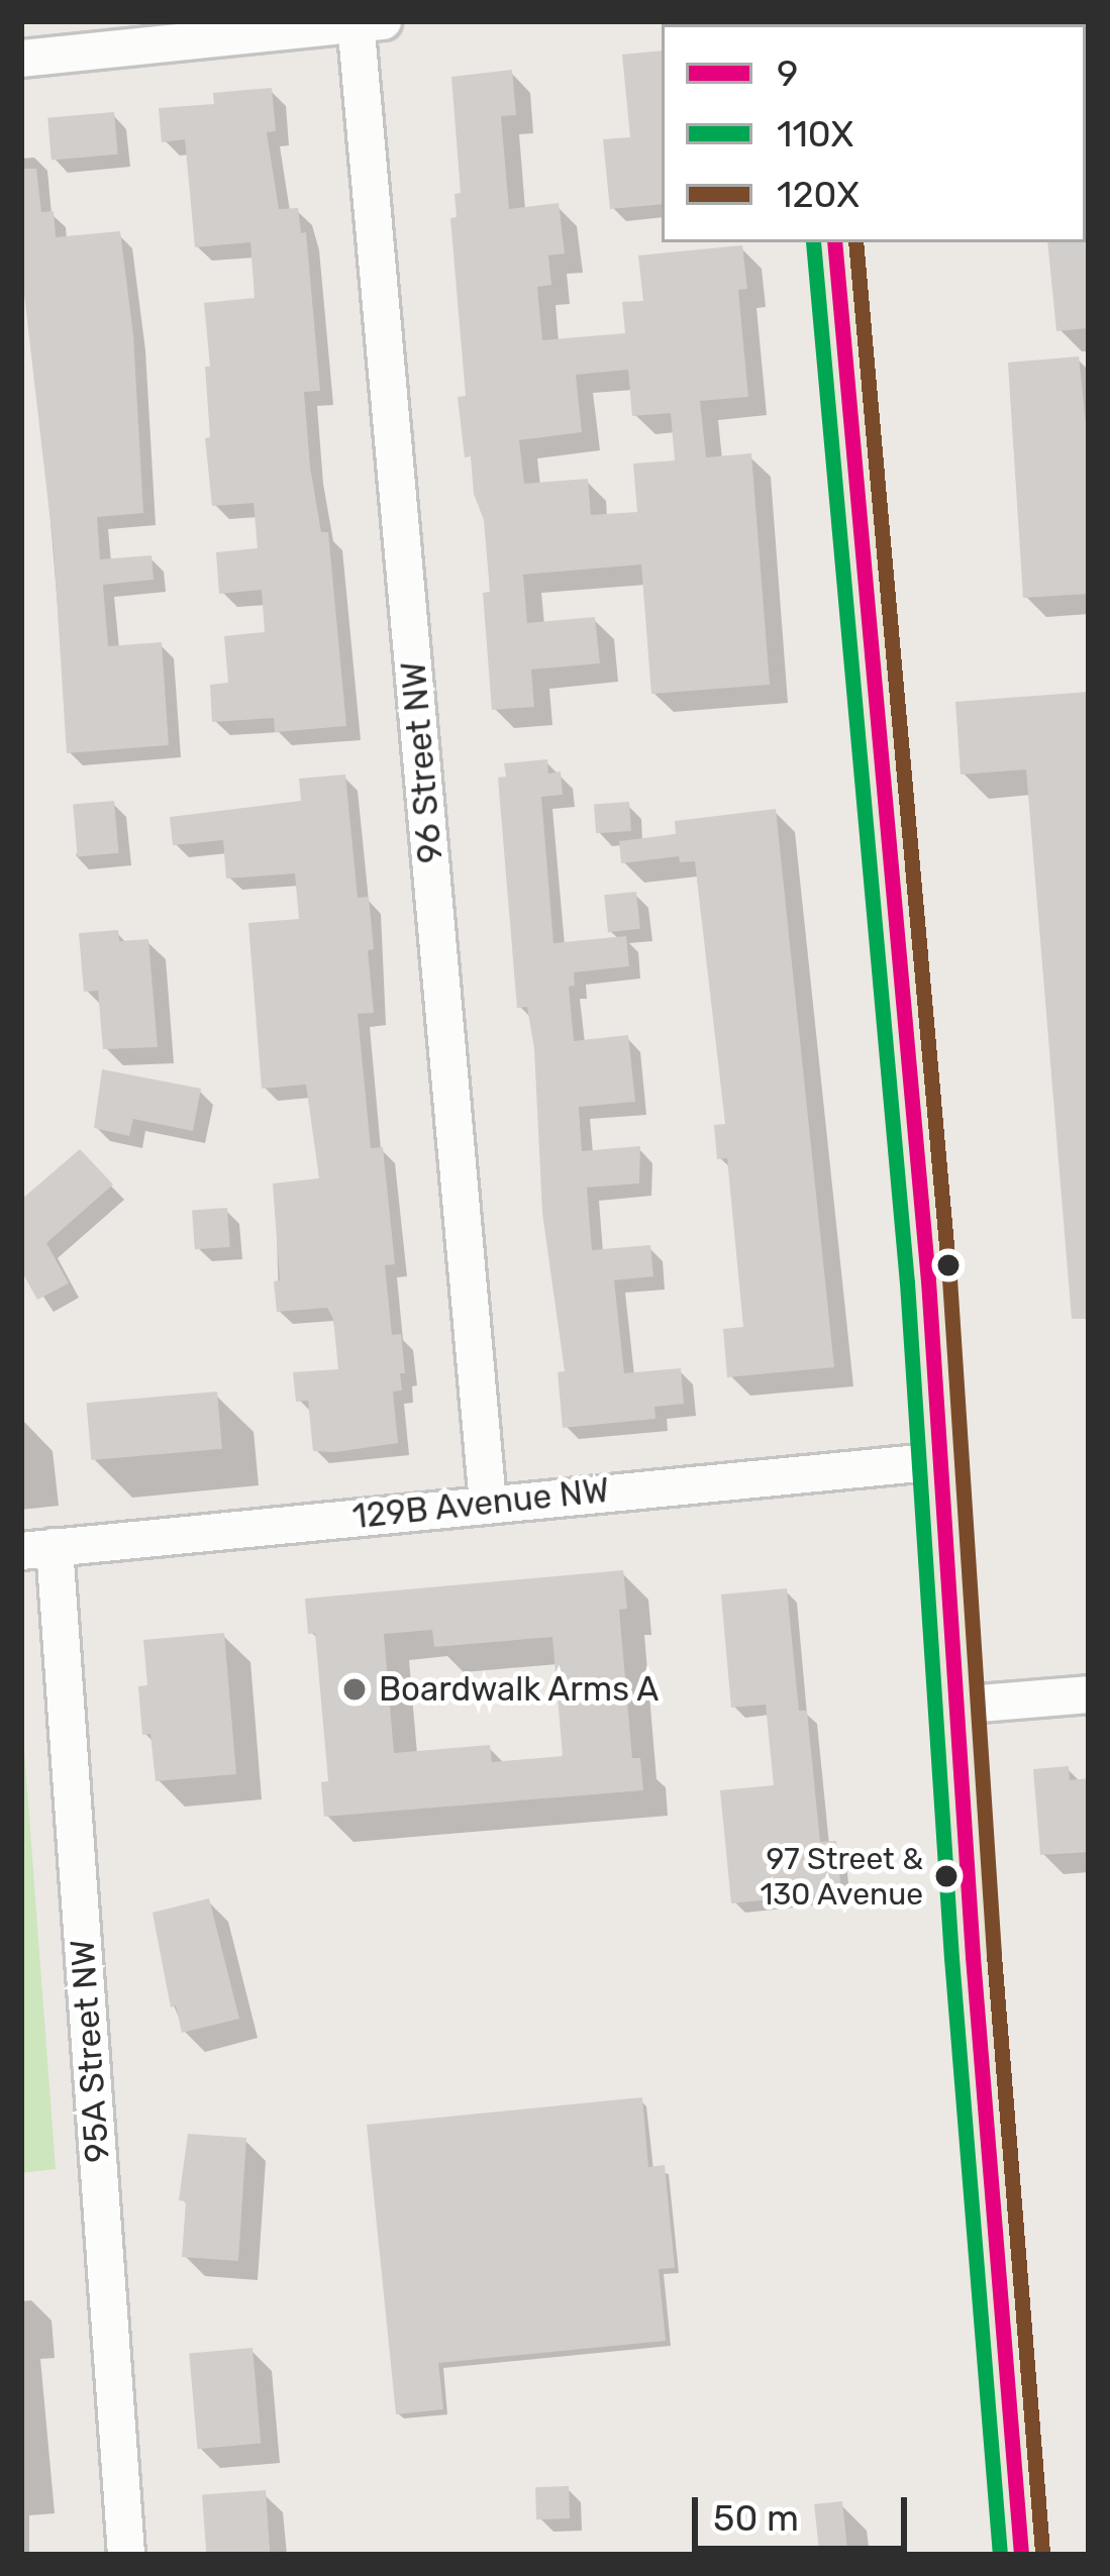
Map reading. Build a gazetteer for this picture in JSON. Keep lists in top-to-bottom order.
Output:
{
  "streets": {
    "street": ["96 Street NW", "129B Avenue NW", "95A Street NW"]
  },
  "crossings": [
    ["96 Street NW", "129B Avenue NW"],
    ["129B Avenue NW", "95A Street NW"]
  ],
  "places": ["Boardwalk Arms A", "97 Street & 130 Avenue"],
  "lines": ["transit line 9", "transit line 110X", "transit line 120X"],
  "legend": ["9", "110X", "120X"],
  "scale_bar": "50 m"
}
